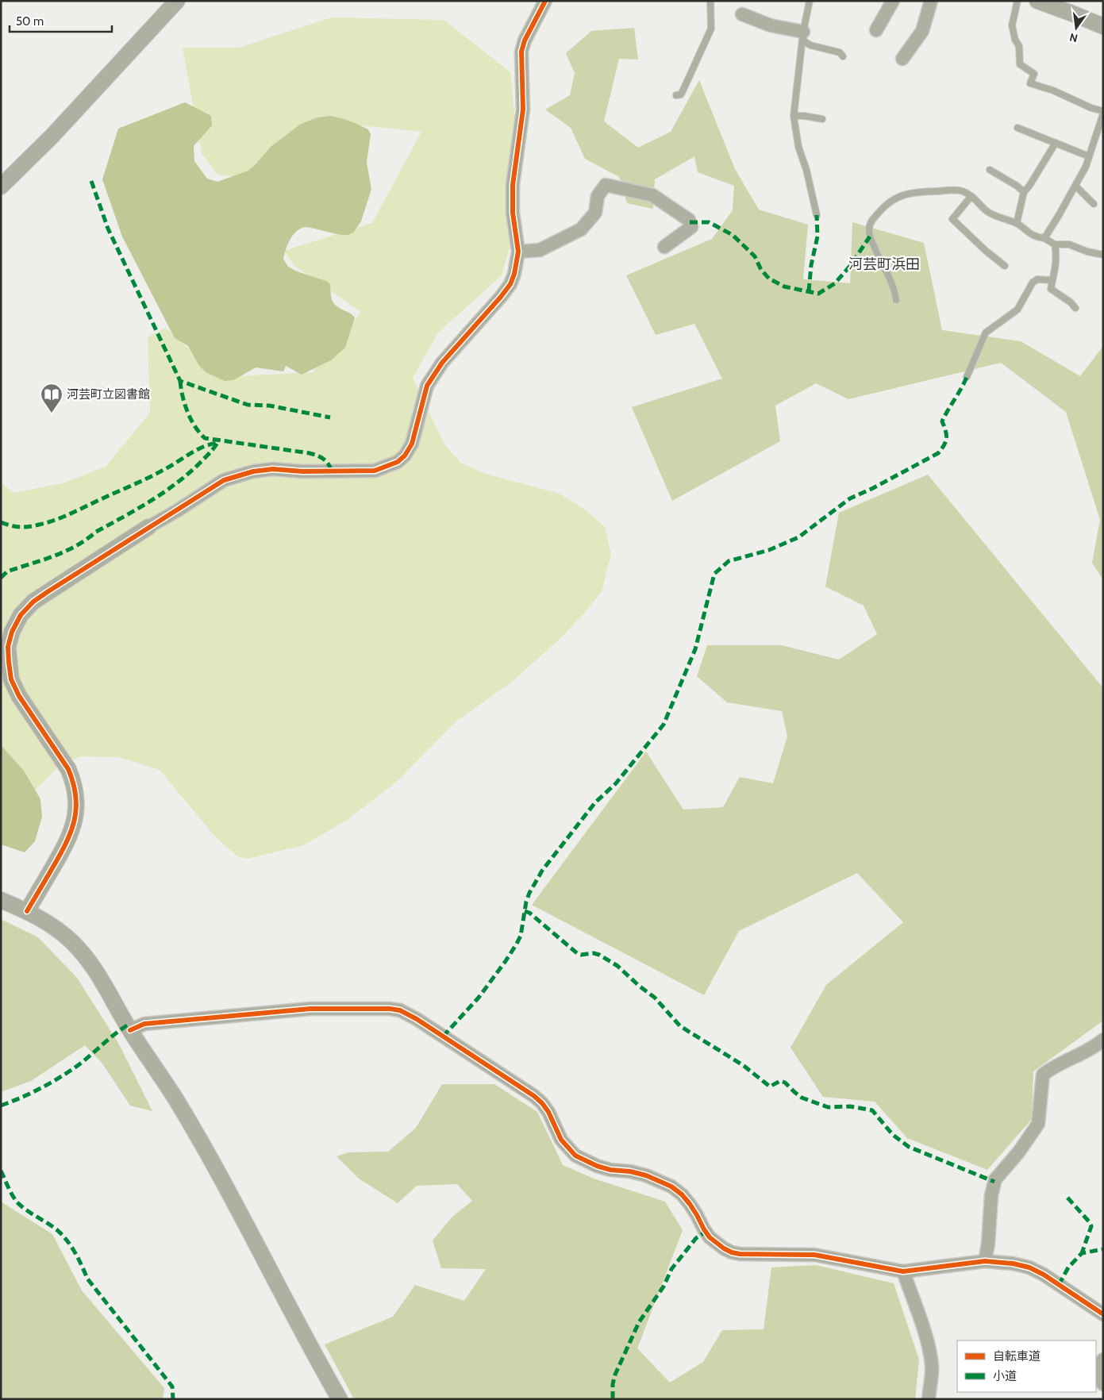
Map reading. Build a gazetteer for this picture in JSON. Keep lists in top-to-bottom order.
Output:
{
  "districts": ["河芸町浜田"],
  "places": {
    "library": ["河芸町立図書館"]
  },
  "legend": ["自転車道", "小道"],
  "scale_bar": "50 m",
  "north": "bottom"
}
